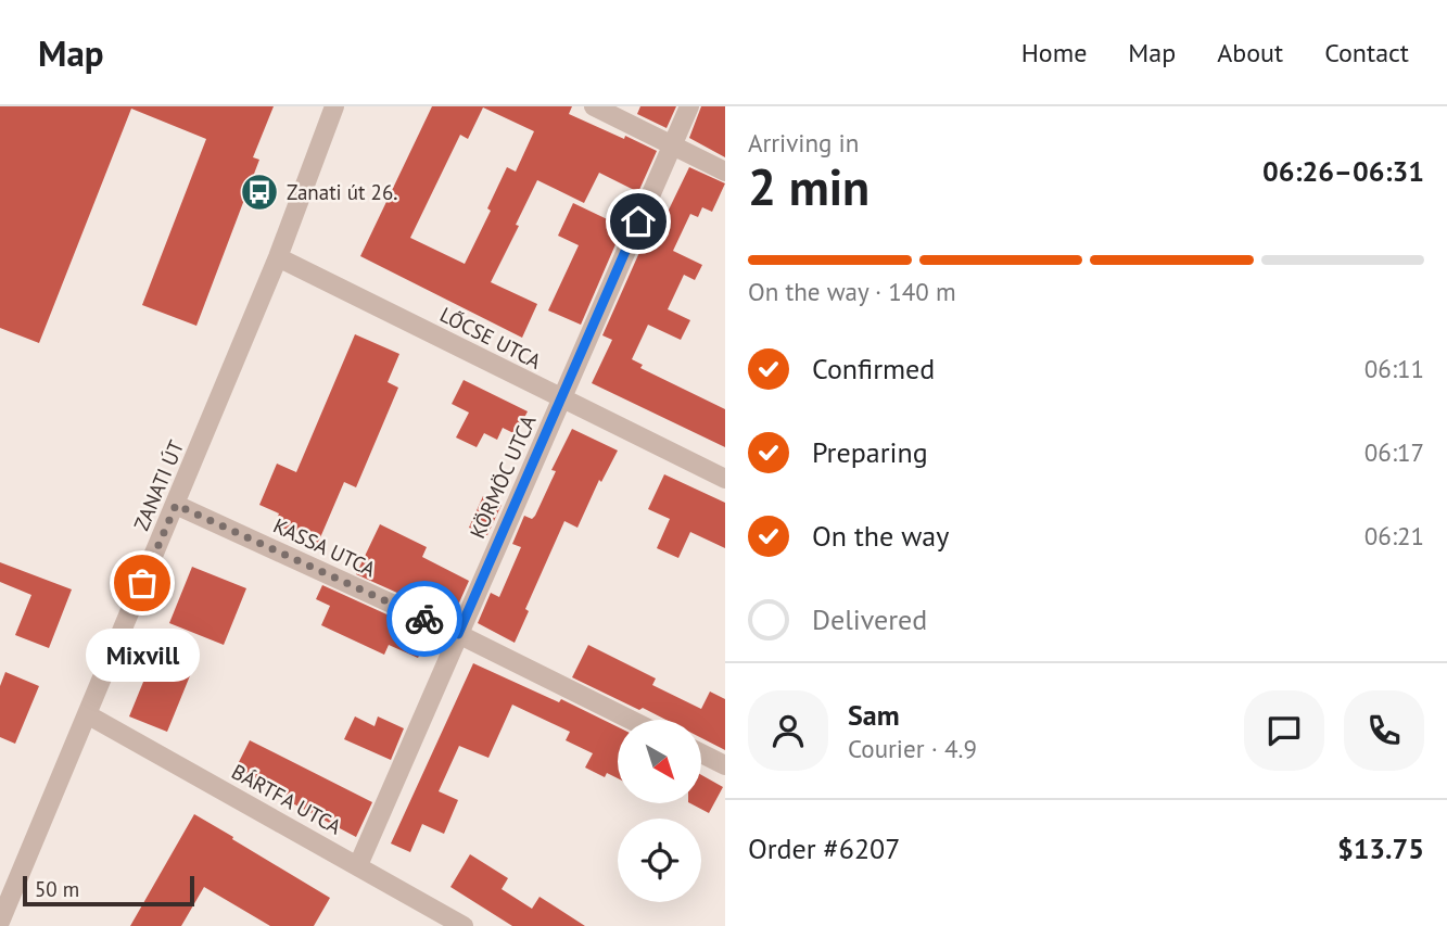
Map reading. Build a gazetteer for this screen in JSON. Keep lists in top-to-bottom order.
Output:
{
  "streets": {
    "street": [
      "LŐCSE UTCA",
      "KÖRMÖC UTCA",
      "ZANATI ÚT",
      "KASSA UTCA",
      "BÁRTFA UTCA"
    ]
  },
  "crossings": [
    ["LŐCSE UTCA", "KÖRMÖC UTCA"],
    ["LŐCSE UTCA", "ZANATI ÚT"],
    ["KÖRMÖC UTCA", "KASSA UTCA"],
    ["KÖRMÖC UTCA", "BÁRTFA UTCA"],
    ["ZANATI ÚT", "KASSA UTCA"],
    ["ZANATI ÚT", "BÁRTFA UTCA"]
  ],
  "places": {
    "bus stop": ["Zanati út 26."],
    "other": ["Mixvill"]
  },
  "scale_bar": "50 m",
  "north": "bottom right",
  "page": {
    "header": "Map",
    "nav": [
      "Home",
      "Map",
      "About",
      "Contact"
    ],
    "heading": ["2 min", "Arriving in", "06:26–06:31"],
    "panel": [
      "Sam",
      "Courier · 4.9",
      "Order #6207",
      "$13.75"
    ],
    "bar": "On the way · 140 m",
    "list": [
      ["Confirmed", "06:11"],
      ["Preparing", "06:17"],
      ["On the way", "06:21"],
      "Delivered"
    ],
    "bubble": "Mixvill",
    "scale": "50 m"
  }
}
